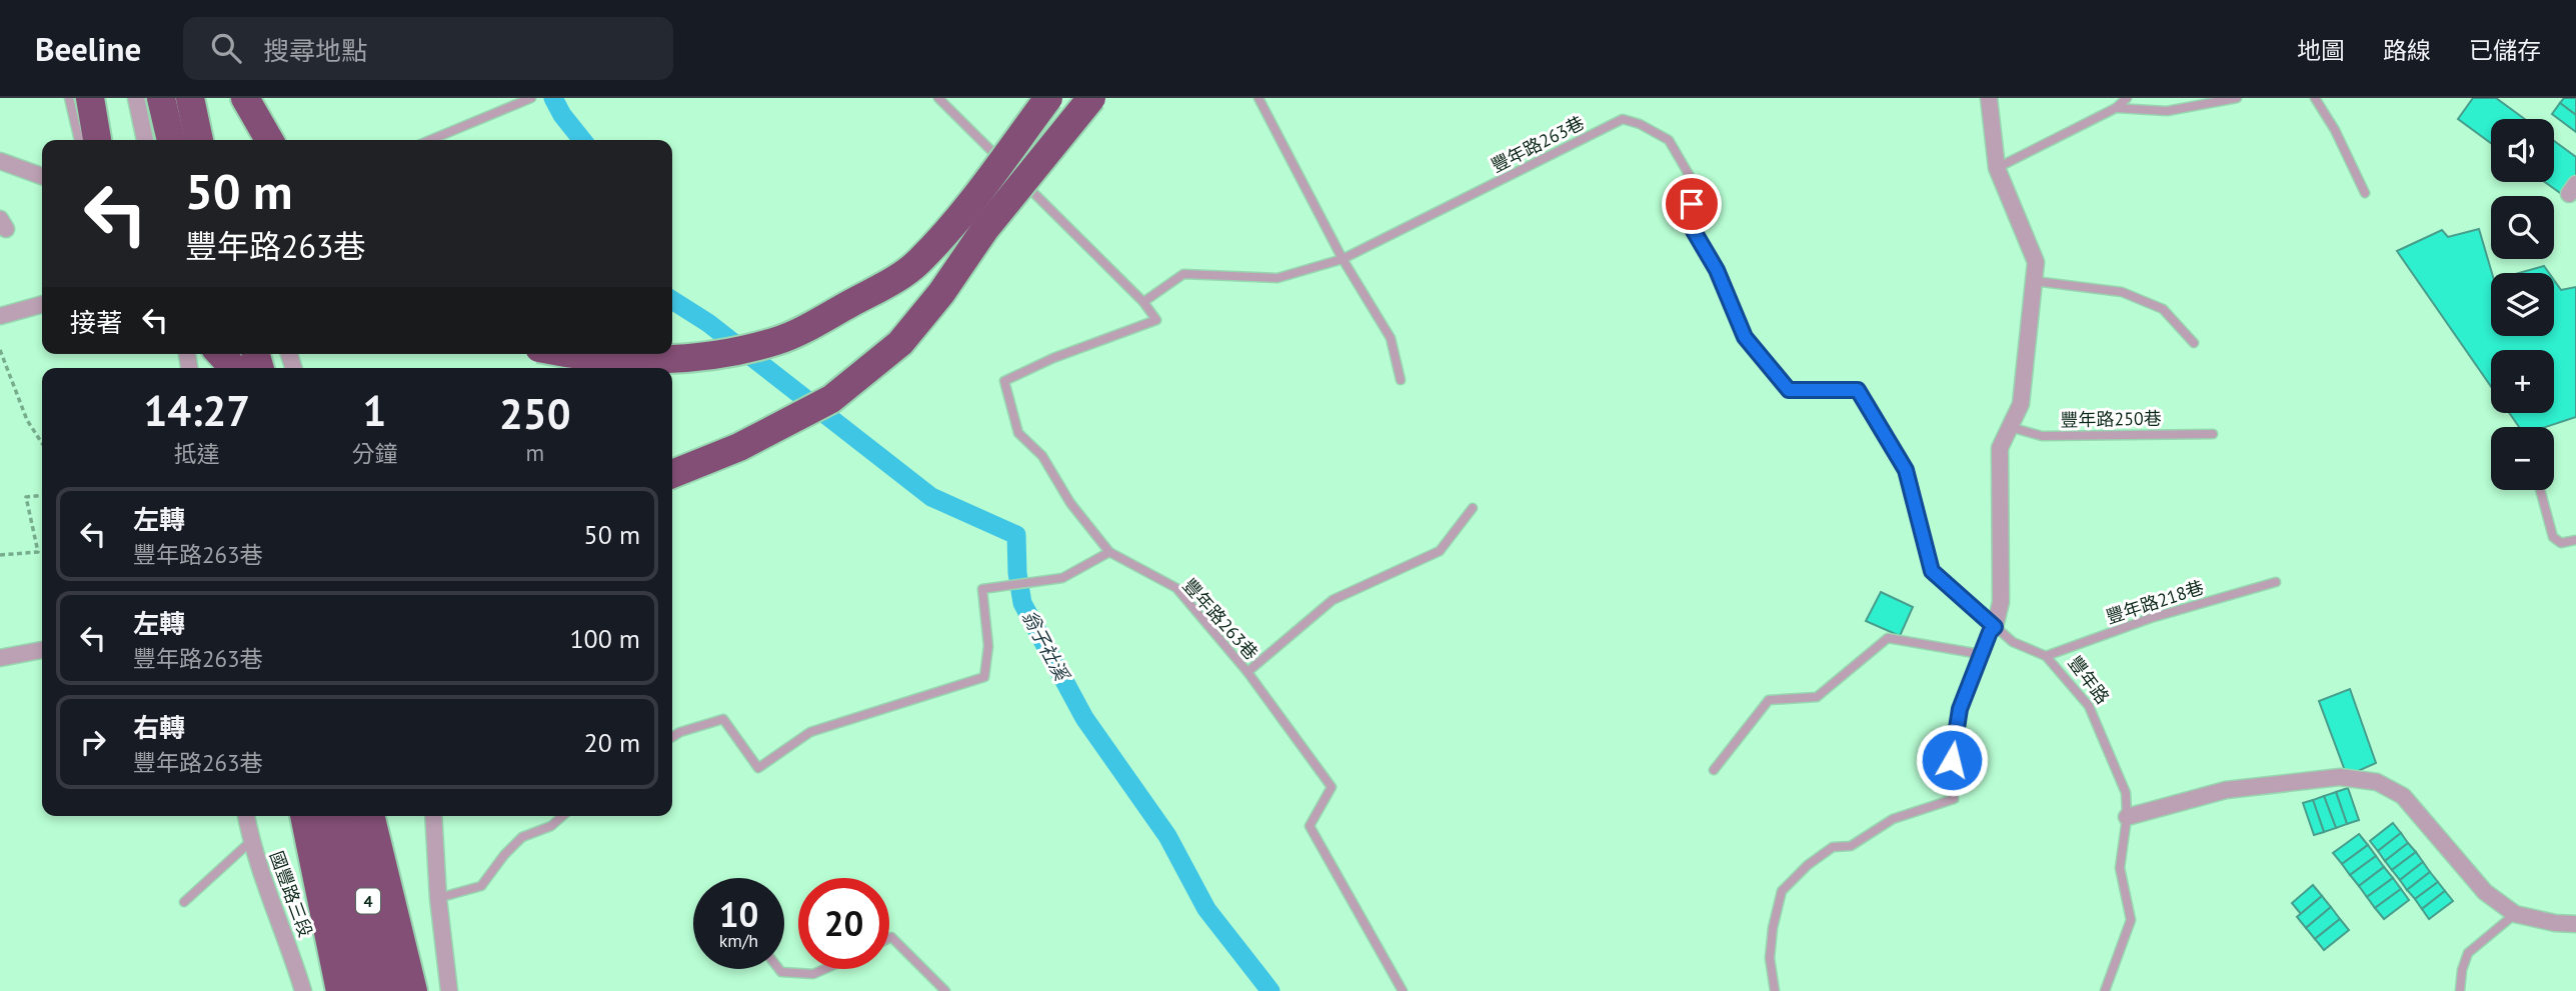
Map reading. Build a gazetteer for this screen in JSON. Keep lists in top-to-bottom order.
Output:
{
  "streets": {
    "highway": ["4"],
    "street": ["國豐路三段"],
    "lane": [
      "豐年路263巷",
      "豐年路250巷",
      "豐年路218巷",
      "豐年路"
    ]
  },
  "crossings": [
    ["豐年路263巷", "豐年路"],
    ["豐年路218巷", "豐年路"]
  ],
  "water": ["翁子社溪"],
  "page": {
    "header": "Beeline",
    "search": "搜尋地點",
    "nav": ["地圖", "路線", "已儲存"],
    "map_buttons": ["+", "−"],
    "turn": ["50 m", "豐年路263巷"],
    "then": "接著",
    "eta": [
      "14:27",
      "抵達",
      "1",
      "分鐘",
      "250",
      "m"
    ],
    "list": [
      {
        "name": "左轉",
        "note": "豐年路263巷",
        "value": "50 m"
      },
      {
        "name": "左轉",
        "note": "豐年路263巷",
        "value": "100 m"
      },
      {
        "name": "右轉",
        "note": "豐年路263巷",
        "value": "20 m"
      }
    ],
    "speed": "10 km/h",
    "limit": "20"
  }
}
